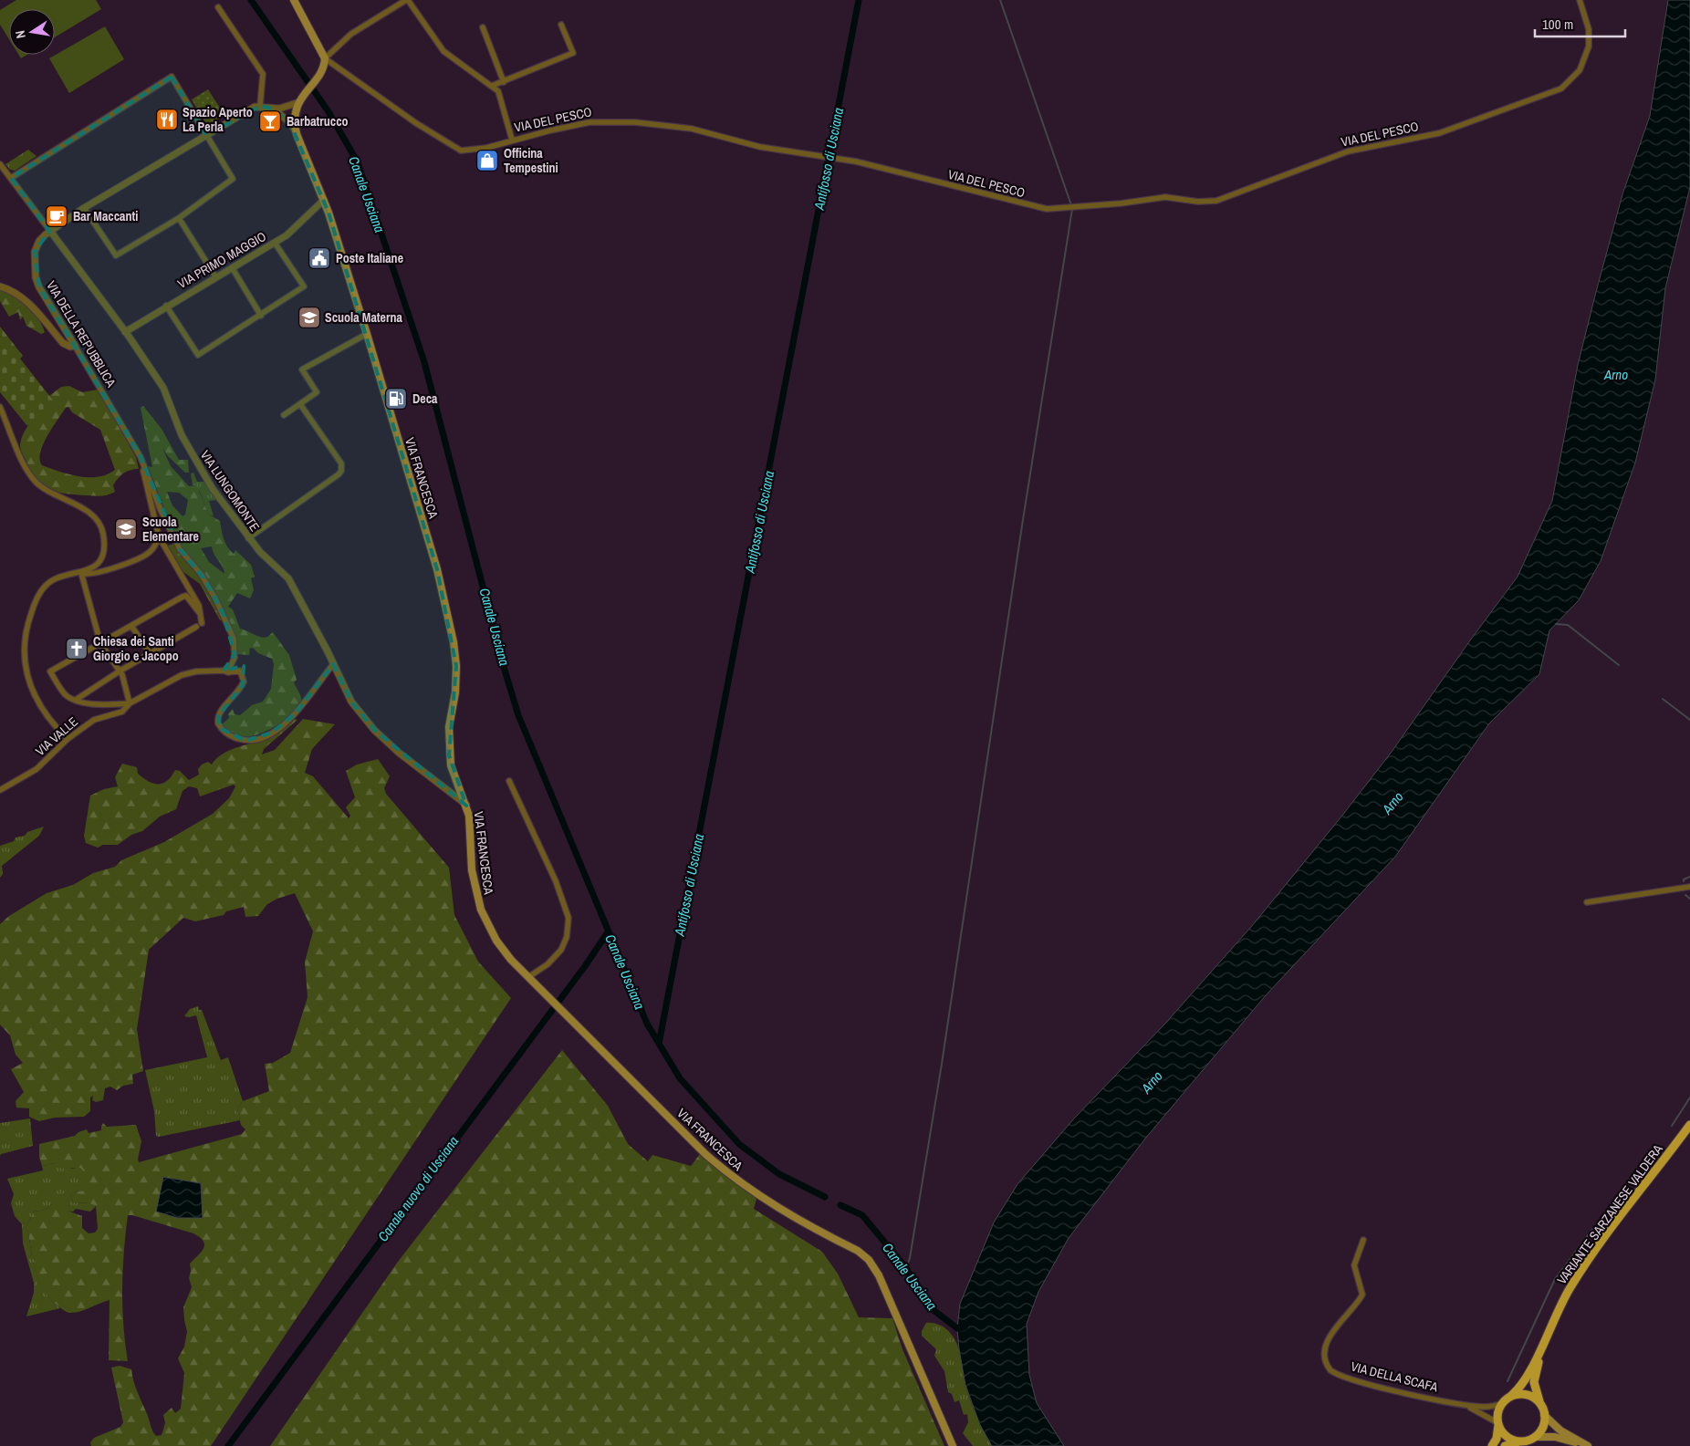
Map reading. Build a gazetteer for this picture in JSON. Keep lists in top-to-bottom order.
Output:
{
  "streets": {
    "main road": ["VIA FRANCESCA", "VARIANTE SARZANESE VALDERA"],
    "street": [
      "VIA DEL PESCO",
      "VIA PRIMO MAGGIO",
      "VIA DELLA REPUBBLICA",
      "VIA LUNGOMONTE",
      "VIA VALLE",
      "VIA DELLA SCAFA"
    ]
  },
  "crossings": [
    ["VIA DEL PESCO", "VIA FRANCESCA"],
    ["VIA PRIMO MAGGIO", "VIA FRANCESCA"],
    ["VIA PRIMO MAGGIO", "VIA LUNGOMONTE"],
    ["VIA DELLA REPUBBLICA", "VIA LUNGOMONTE"],
    ["VIA FRANCESCA", "VIA LUNGOMONTE"]
  ],
  "water": [
    "Antifosso di Usciana",
    "Canale Usciana",
    "Arno",
    "Canale nuovo di Usciana"
  ],
  "places": {
    "restaurant": ["Spazio Aperto La Perla"],
    "bar": ["Barbatrucco"],
    "shop": ["Officina Tempestini"],
    "cafe": ["Bar Maccanti"],
    "public building": ["Poste Italiane"],
    "school or university": ["Scuola Materna", "Scuola Elementare"],
    "fuel station": ["Deca"],
    "church": ["Chiesa dei Santi Giorgio e Jacopo"]
  },
  "scale_bar": "100 m",
  "north": "left"
}
